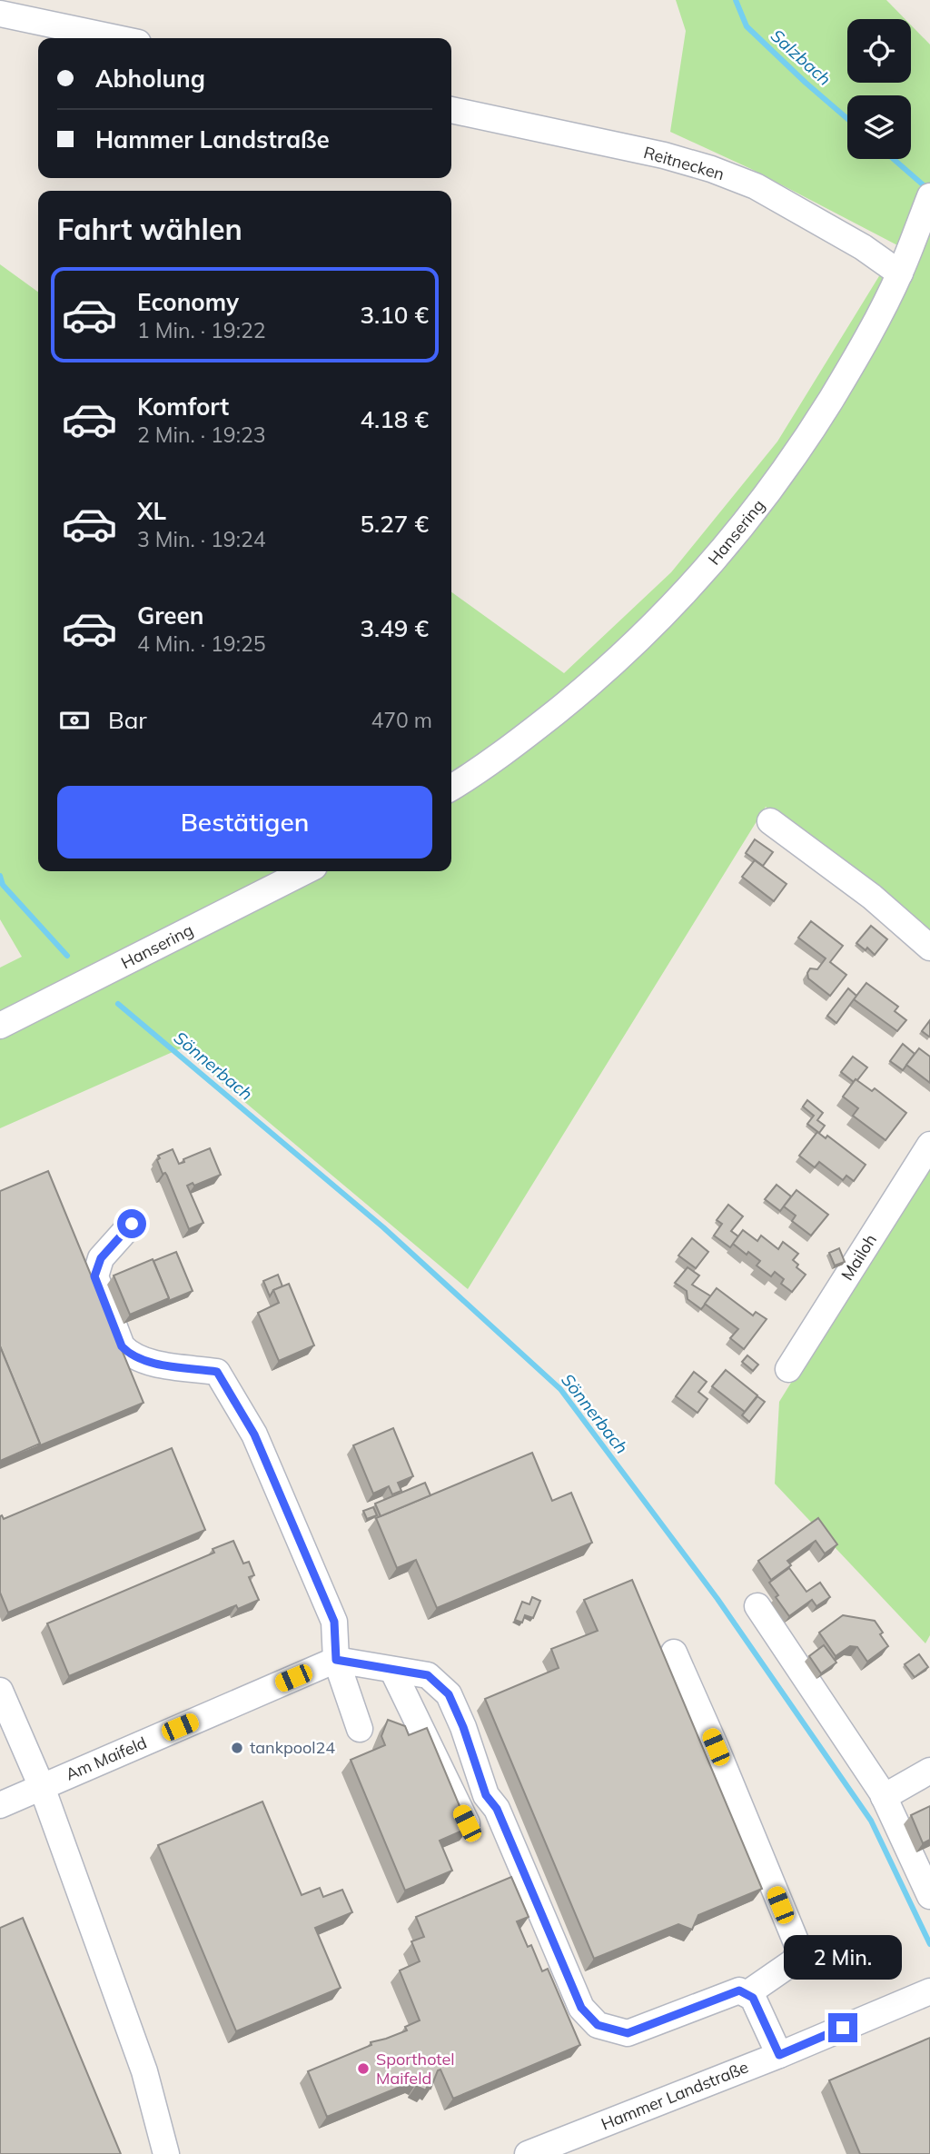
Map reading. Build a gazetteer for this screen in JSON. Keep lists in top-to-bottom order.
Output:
{
  "streets": {
    "street": [
      "Reitnecken",
      "Hansering",
      "Mailoh",
      "Am Maifeld",
      "Hammer Landstraße"
    ]
  },
  "crossings": [
    ["Reitnecken", "Hansering"]
  ],
  "water": ["Salzbach", "Sönnerbach"],
  "places": ["tankpool24", "Sporthotel Maifeld"],
  "page": {
    "banner": ["Abholung", "Hammer Landstraße"],
    "heading": "Fahrt wählen",
    "list": [
      {
        "name": "Economy",
        "note": "1 Min. · 19:22",
        "value": "3.10 €"
      },
      {
        "name": "Komfort",
        "note": "2 Min. · 19:23",
        "value": "4.18 €"
      },
      {
        "name": "XL",
        "note": "3 Min. · 19:24",
        "value": "5.27 €"
      },
      {
        "name": "Green",
        "note": "4 Min. · 19:25",
        "value": "3.49 €"
      }
    ],
    "pay": ["Bar", "470 m"],
    "buttons": "Bestätigen",
    "bubble": "2 Min."
  }
}
